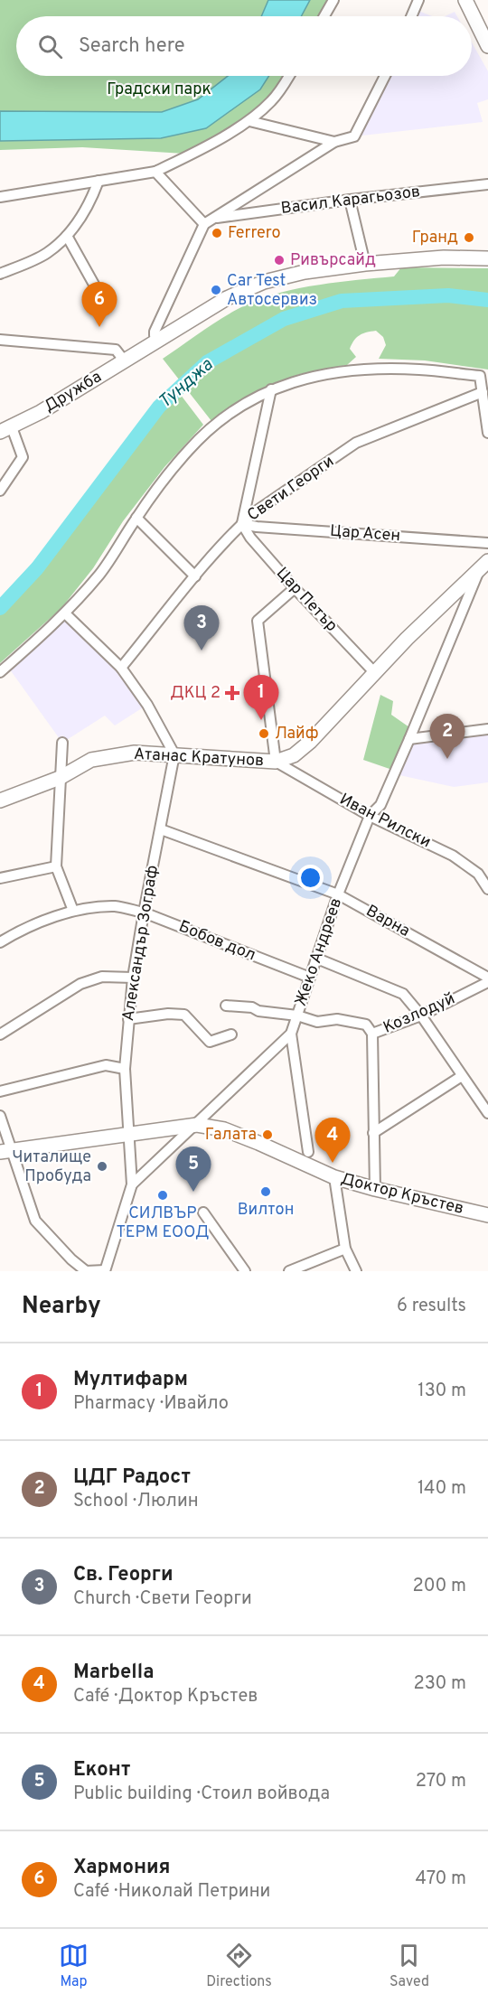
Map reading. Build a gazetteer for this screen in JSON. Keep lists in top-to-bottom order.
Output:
{
  "streets": {
    "street": [
      "Васил Карагьозов",
      "Дружба",
      "Свети Георги",
      "Цар Асен",
      "Цар Петър",
      "Атанас Кратунов",
      "Иван Рилски",
      "Варна",
      "Бобов дол",
      "Александър Зограф",
      "Жеко Андреев",
      "Козлодуй",
      "Доктор Кръстев"
    ]
  },
  "crossings": [
    ["Свети Георги", "Цар Асен"],
    ["Свети Георги", "Цар Петър"],
    ["Цар Асен", "Цар Петър"],
    ["Цар Петър", "Атанас Кратунов"],
    ["Атанас Кратунов", "Иван Рилски"],
    ["Атанас Кратунов", "Александър Зограф"],
    ["Атанас Кратунов", "Жеко Андреев"],
    ["Иван Рилски", "Жеко Андреев"],
    ["Варна", "Александър Зограф"],
    ["Варна", "Жеко Андреев"],
    ["Бобов дол", "Александър Зограф"],
    ["Бобов дол", "Жеко Андреев"],
    ["Александър Зограф", "Жеко Андреев"],
    ["Жеко Андреев", "Козлодуй"],
    ["Жеко Андреев", "Доктор Кръстев"]
  ],
  "water": ["Тунджа"],
  "parks": ["Градски парк"],
  "places": {
    "other": [
      "Ferrero",
      "Гранд",
      "Ривърсайд",
      "Car Test Автосервиз",
      "Лайф",
      "Галата",
      "Читалище Пробуда",
      "Вилтон",
      "СИЛВЪР ТЕРМ ЕООД"
    ],
    "health": ["ДКЦ 2"]
  },
  "page": {
    "search": "Search here",
    "pins": [
      "6",
      "3",
      "1",
      "2",
      "4",
      "5"
    ],
    "heading": ["Nearby", "6 results"],
    "list": [
      {
        "mark": "1",
        "name": "Мултифарм",
        "note": "Pharmacy · Ивайло",
        "value": "130 m"
      },
      {
        "mark": "2",
        "name": "ЦДГ Радост",
        "note": "School · Люлин",
        "value": "140 m"
      },
      {
        "mark": "3",
        "name": "Св. Георги",
        "note": "Church · Свети Георги",
        "value": "200 m"
      },
      {
        "mark": "4",
        "name": "Marbella",
        "note": "Café · Доктор Кръстев",
        "value": "230 m"
      },
      {
        "mark": "5",
        "name": "Еконт",
        "note": "Public building · Стоил войвода",
        "value": "270 m"
      },
      {
        "mark": "6",
        "name": "Хармония",
        "note": "Café · Николай Петрини",
        "value": "470 m"
      }
    ],
    "nav": ["Map", "Directions", "Saved"]
  }
}
